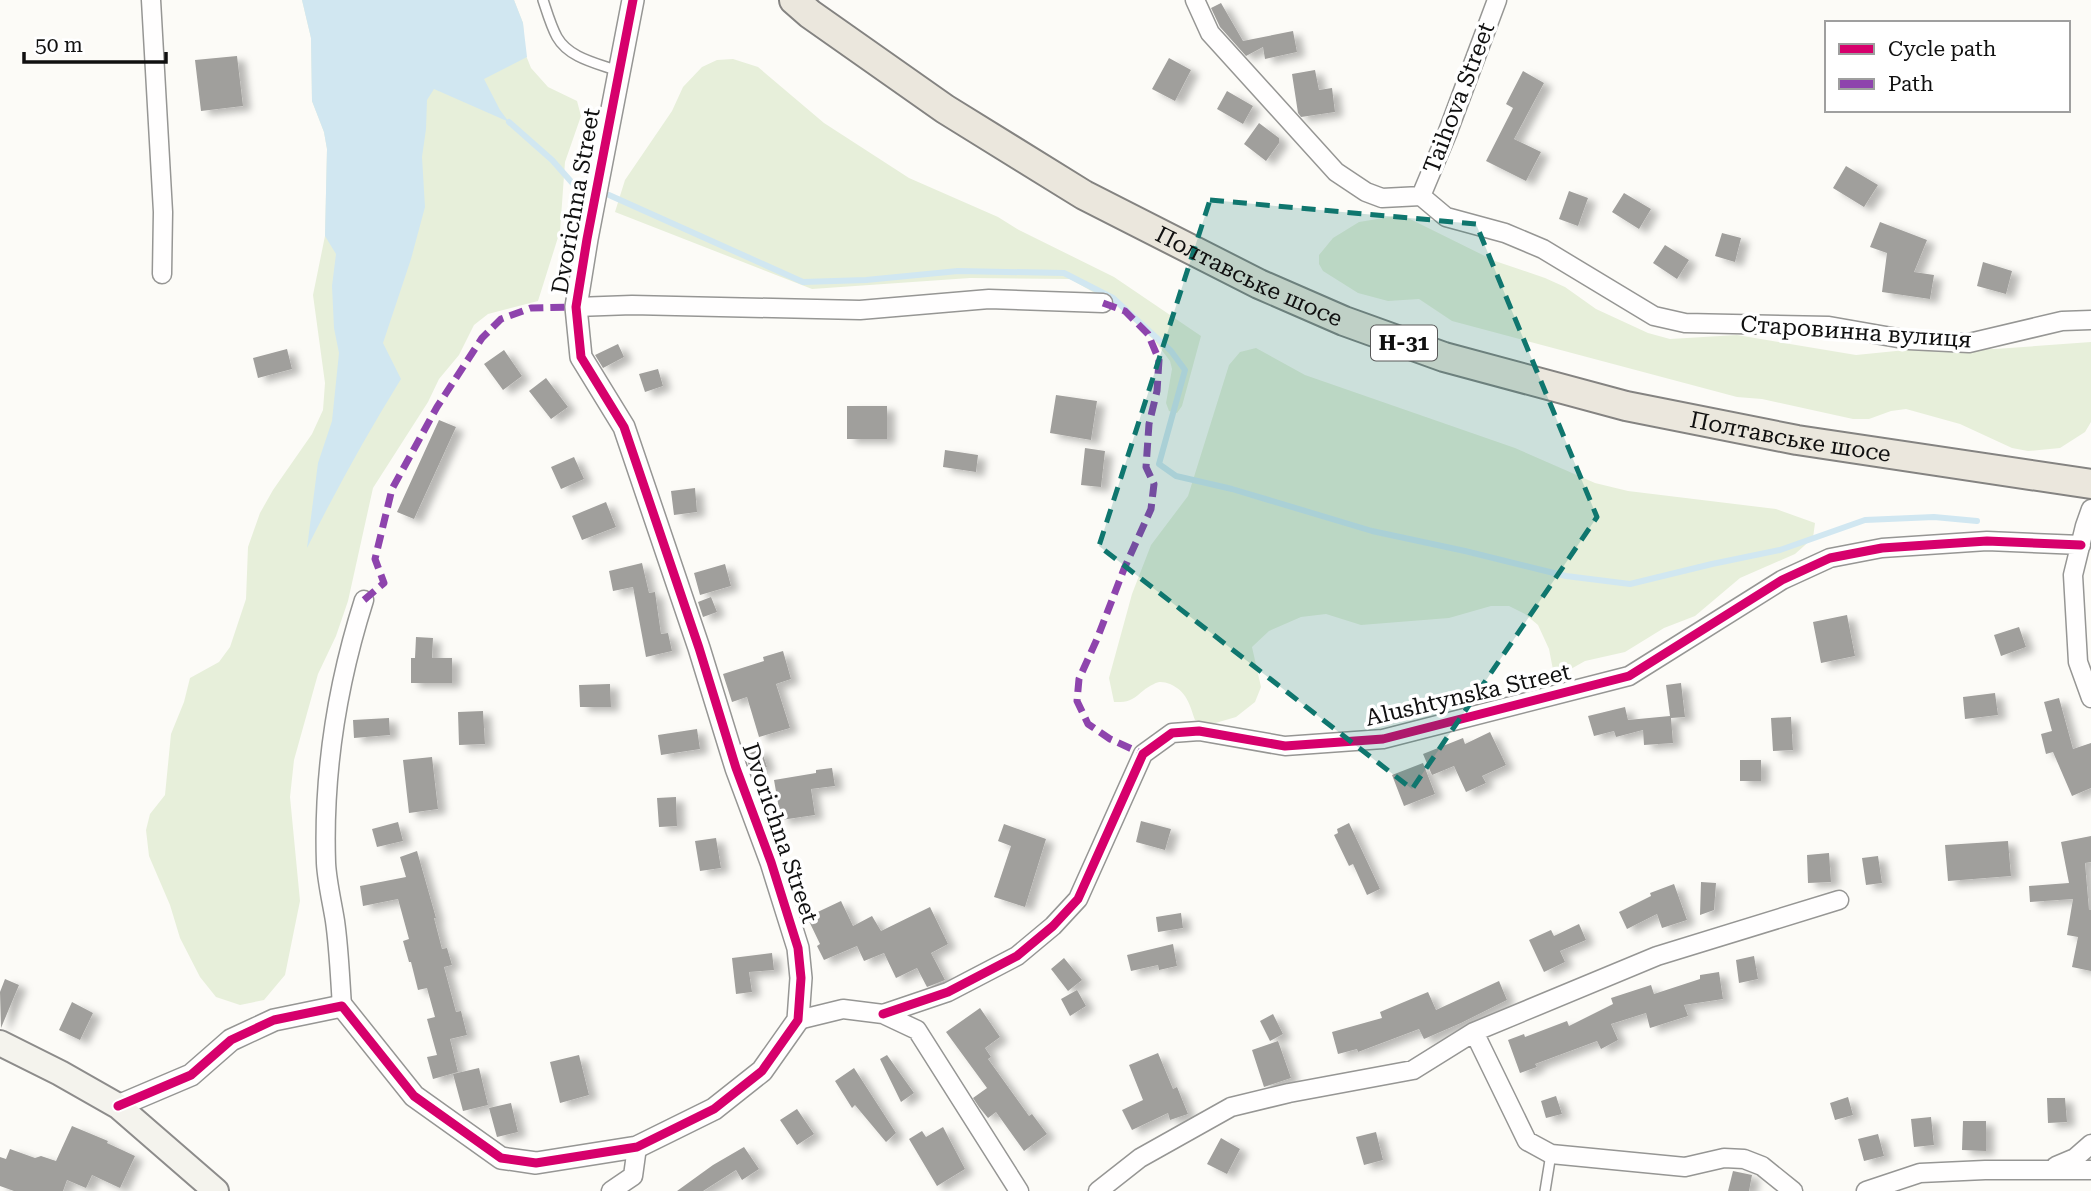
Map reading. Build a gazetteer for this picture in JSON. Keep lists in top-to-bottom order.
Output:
{
  "streets": {
    "main road": ["Полтавське шосе", "Н-31"],
    "street": [
      "Taihova Street",
      "Dvorichna Street",
      "Старовинна вулиця",
      "Alushtynska Street"
    ]
  },
  "crossings": [
    ["Taihova Street", "Старовинна вулиця"]
  ],
  "legend": ["Cycle path", "Path"],
  "scale_bar": "50 m"
}
